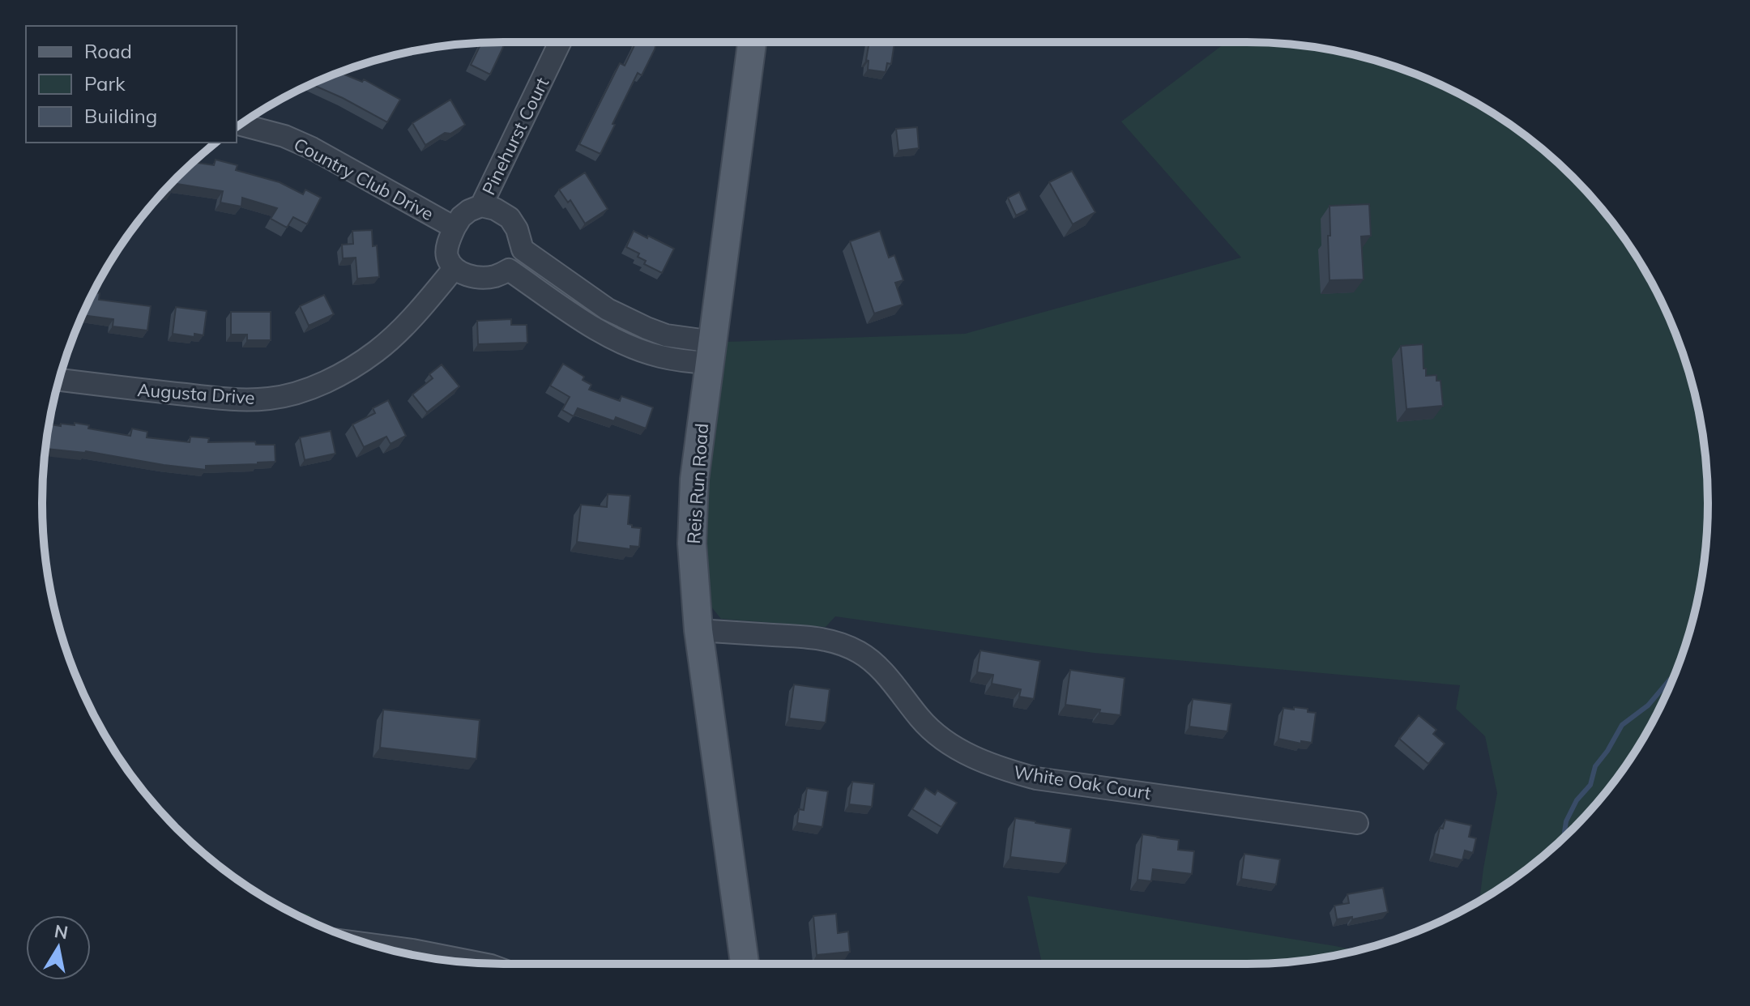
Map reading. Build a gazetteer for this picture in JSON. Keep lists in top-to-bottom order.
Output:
{
  "streets": {
    "main road": ["Reis Run Road"],
    "street": [
      "Pinehurst Court",
      "Country Club Drive",
      "Augusta Drive",
      "White Oak Court"
    ]
  },
  "crossings": [
    ["Pinehurst Court", "Country Club Drive"],
    ["Pinehurst Court", "Augusta Drive"],
    ["Country Club Drive", "Augusta Drive"],
    ["Reis Run Road", "White Oak Court"]
  ],
  "legend": ["Road", "Park", "Building"],
  "north": "top"
}
